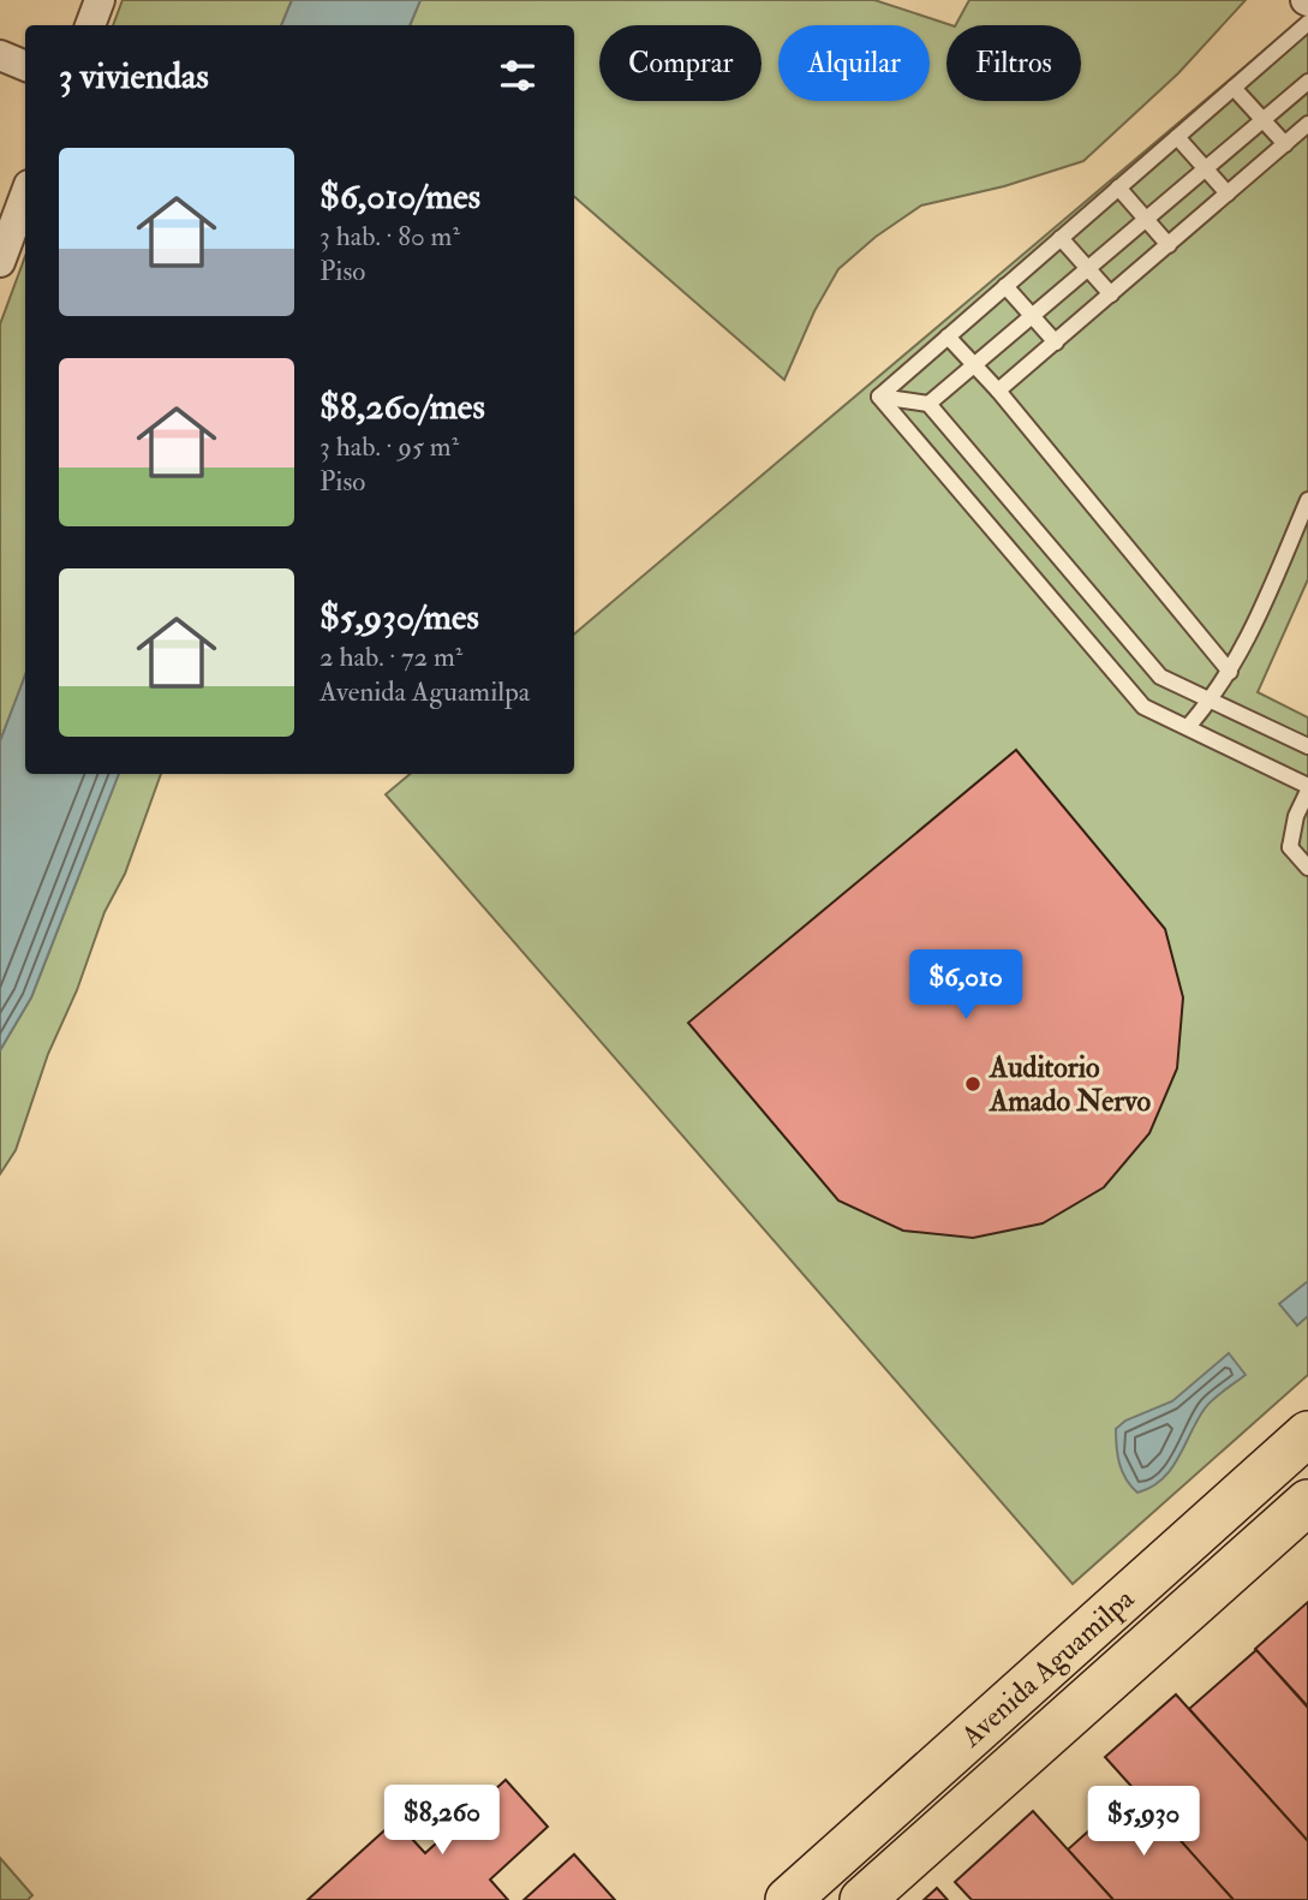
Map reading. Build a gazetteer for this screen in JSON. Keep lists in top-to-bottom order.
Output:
{
  "streets": {
    "main road": ["Avenida Aguamilpa"]
  },
  "places": ["Auditorio Amado Nervo"],
  "page": {
    "chip": ["Comprar", "Alquilar", "Filtros"],
    "heading": "3 viviendas",
    "list": [
      {
        "name": "$6,010/mes",
        "note": "3 hab. · 80 m² · Piso"
      },
      {
        "name": "$8,260/mes",
        "note": "3 hab. · 95 m² · Piso"
      },
      {
        "name": "$5,930/mes",
        "note": "2 hab. · 72 m² · Avenida Aguamilpa"
      }
    ],
    "price": ["$6,010", "$8,260", "$5,930"]
  }
}
